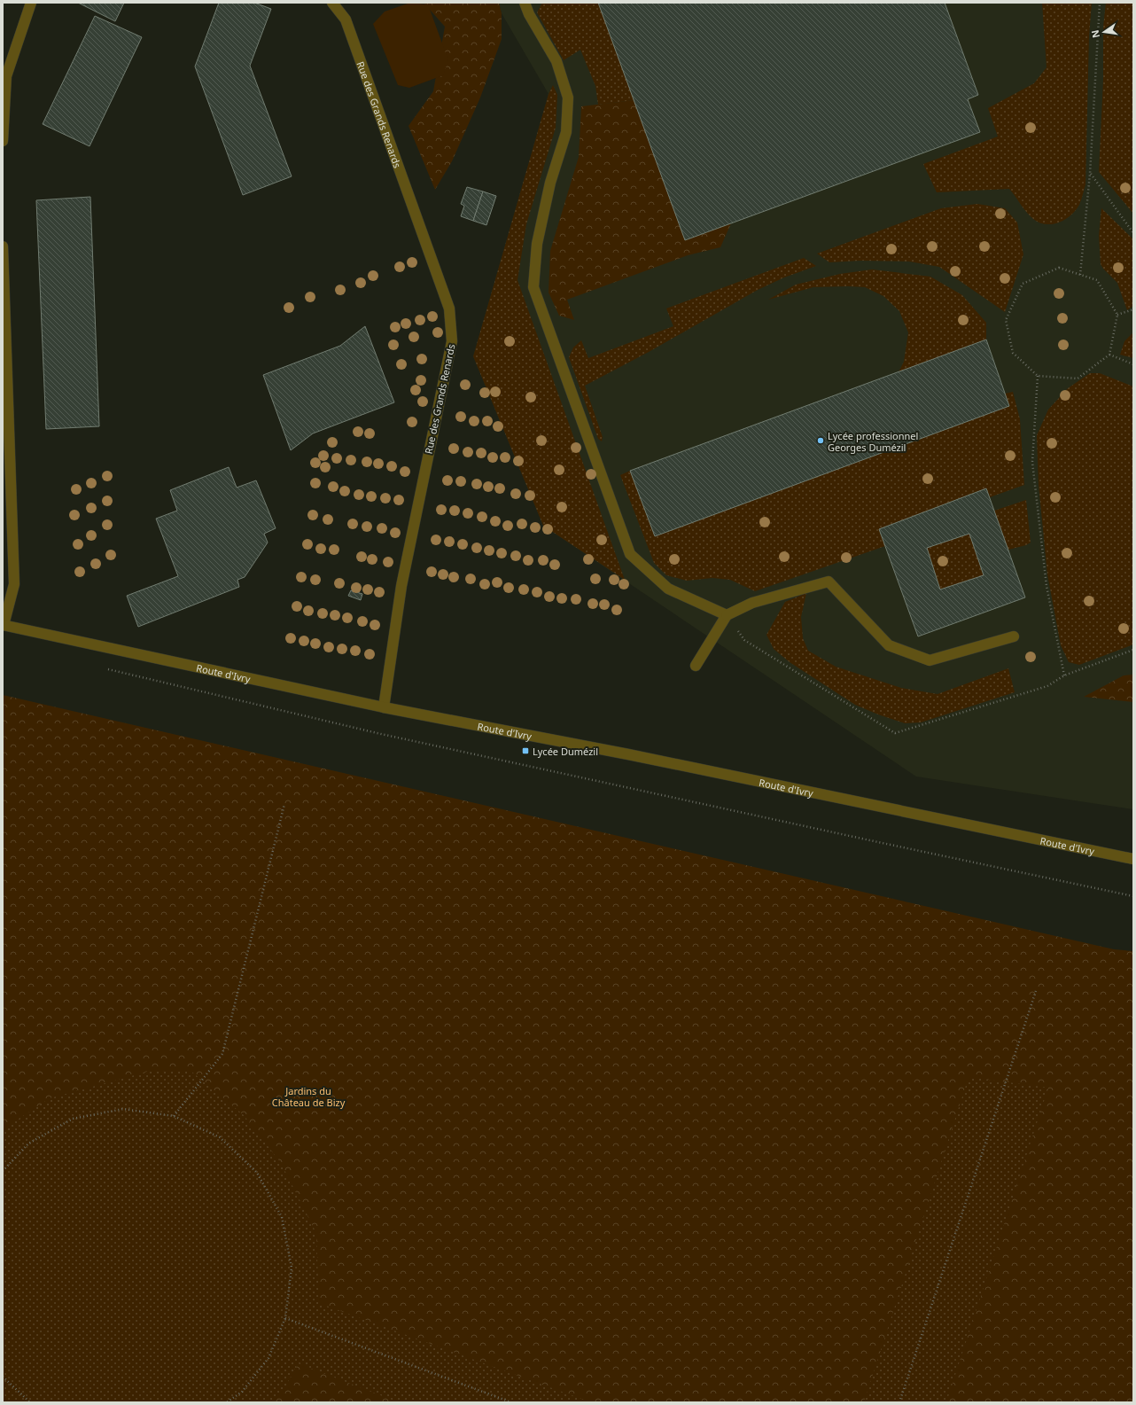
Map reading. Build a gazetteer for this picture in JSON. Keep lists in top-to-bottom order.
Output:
{
  "streets": {
    "street": ["Rue des Grands Renards", "Route d'Ivry"]
  },
  "crossings": [
    ["Rue des Grands Renards", "Route d'Ivry"]
  ],
  "parks": ["Jardins du Château de Bizy"],
  "places": {
    "other": ["Lycée professionnel Georges Dumézil"],
    "transit": ["Lycée Dumézil"]
  },
  "north": "left"
}
